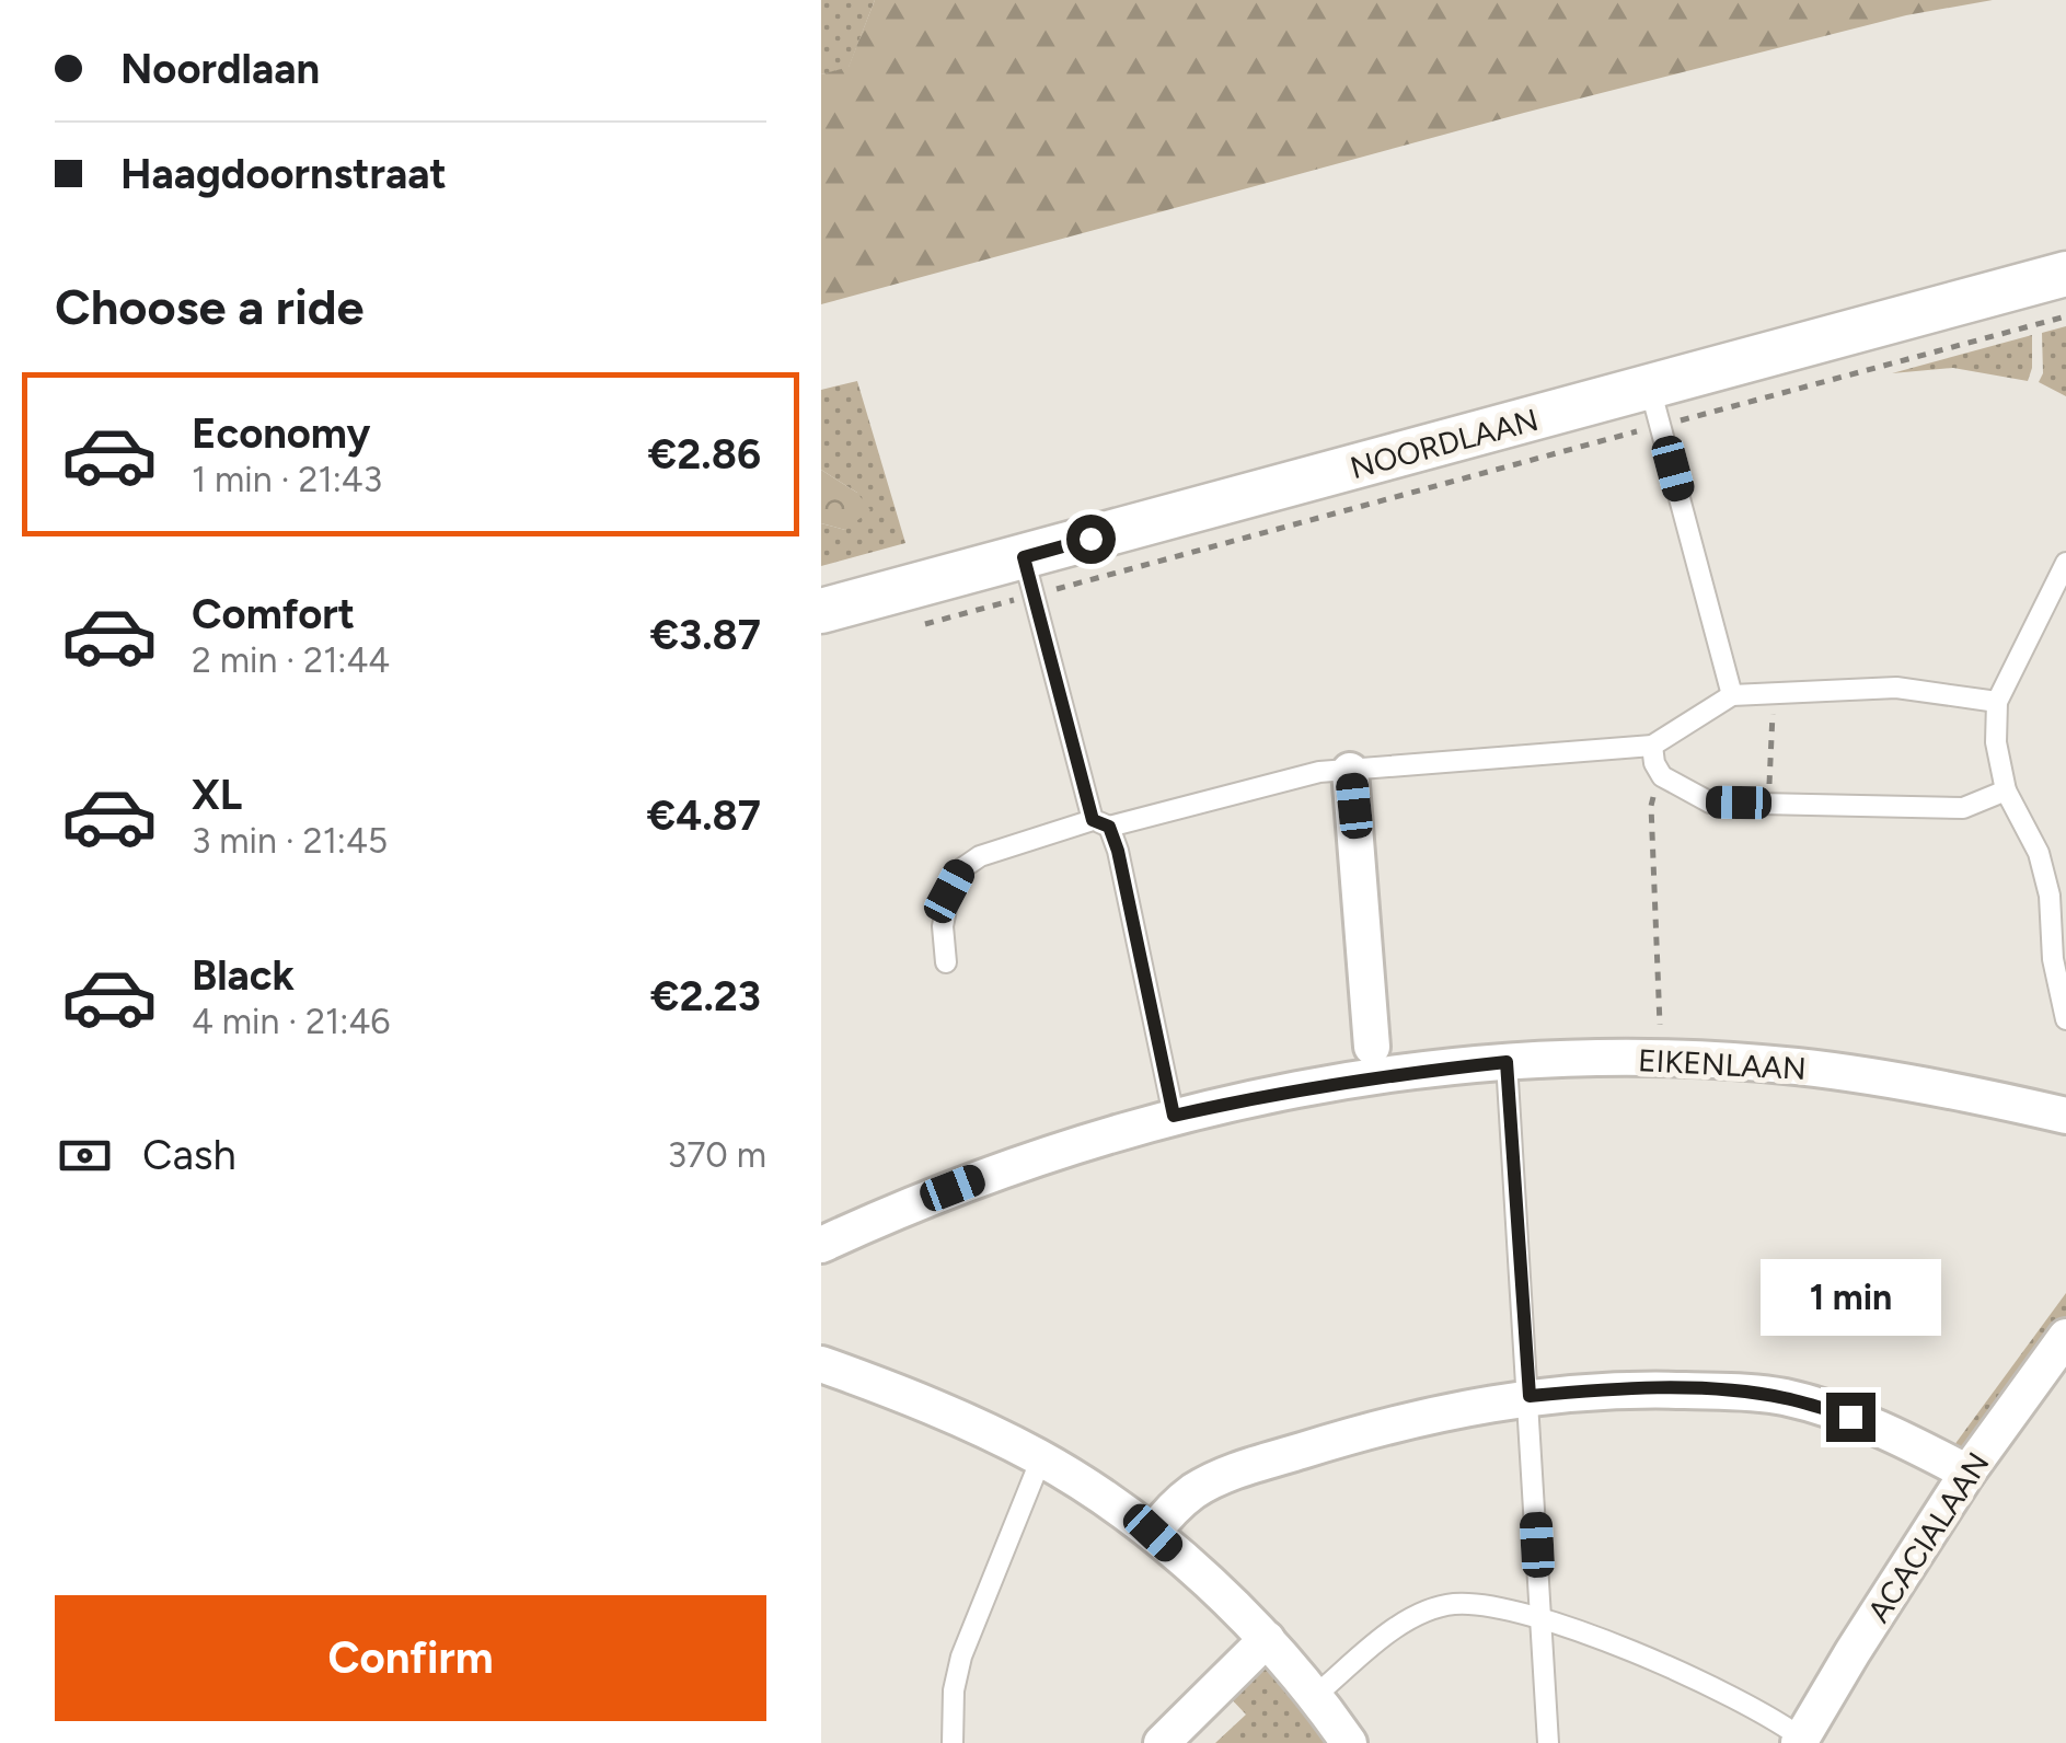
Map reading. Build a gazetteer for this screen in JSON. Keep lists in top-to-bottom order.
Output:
{
  "streets": {
    "street": ["NOORDLAAN", "EIKENLAAN", "ACACIALAAN"]
  },
  "page": {
    "banner": ["Noordlaan", "Haagdoornstraat"],
    "heading": "Choose a ride",
    "list": [
      {
        "name": "Economy",
        "note": "1 min · 21:43",
        "value": "€2.86"
      },
      {
        "name": "Comfort",
        "note": "2 min · 21:44",
        "value": "€3.87"
      },
      {
        "name": "XL",
        "note": "3 min · 21:45",
        "value": "€4.87"
      },
      {
        "name": "Black",
        "note": "4 min · 21:46",
        "value": "€2.23"
      }
    ],
    "pay": ["Cash", "370 m"],
    "bubble": "1 min",
    "buttons": "Confirm"
  }
}
